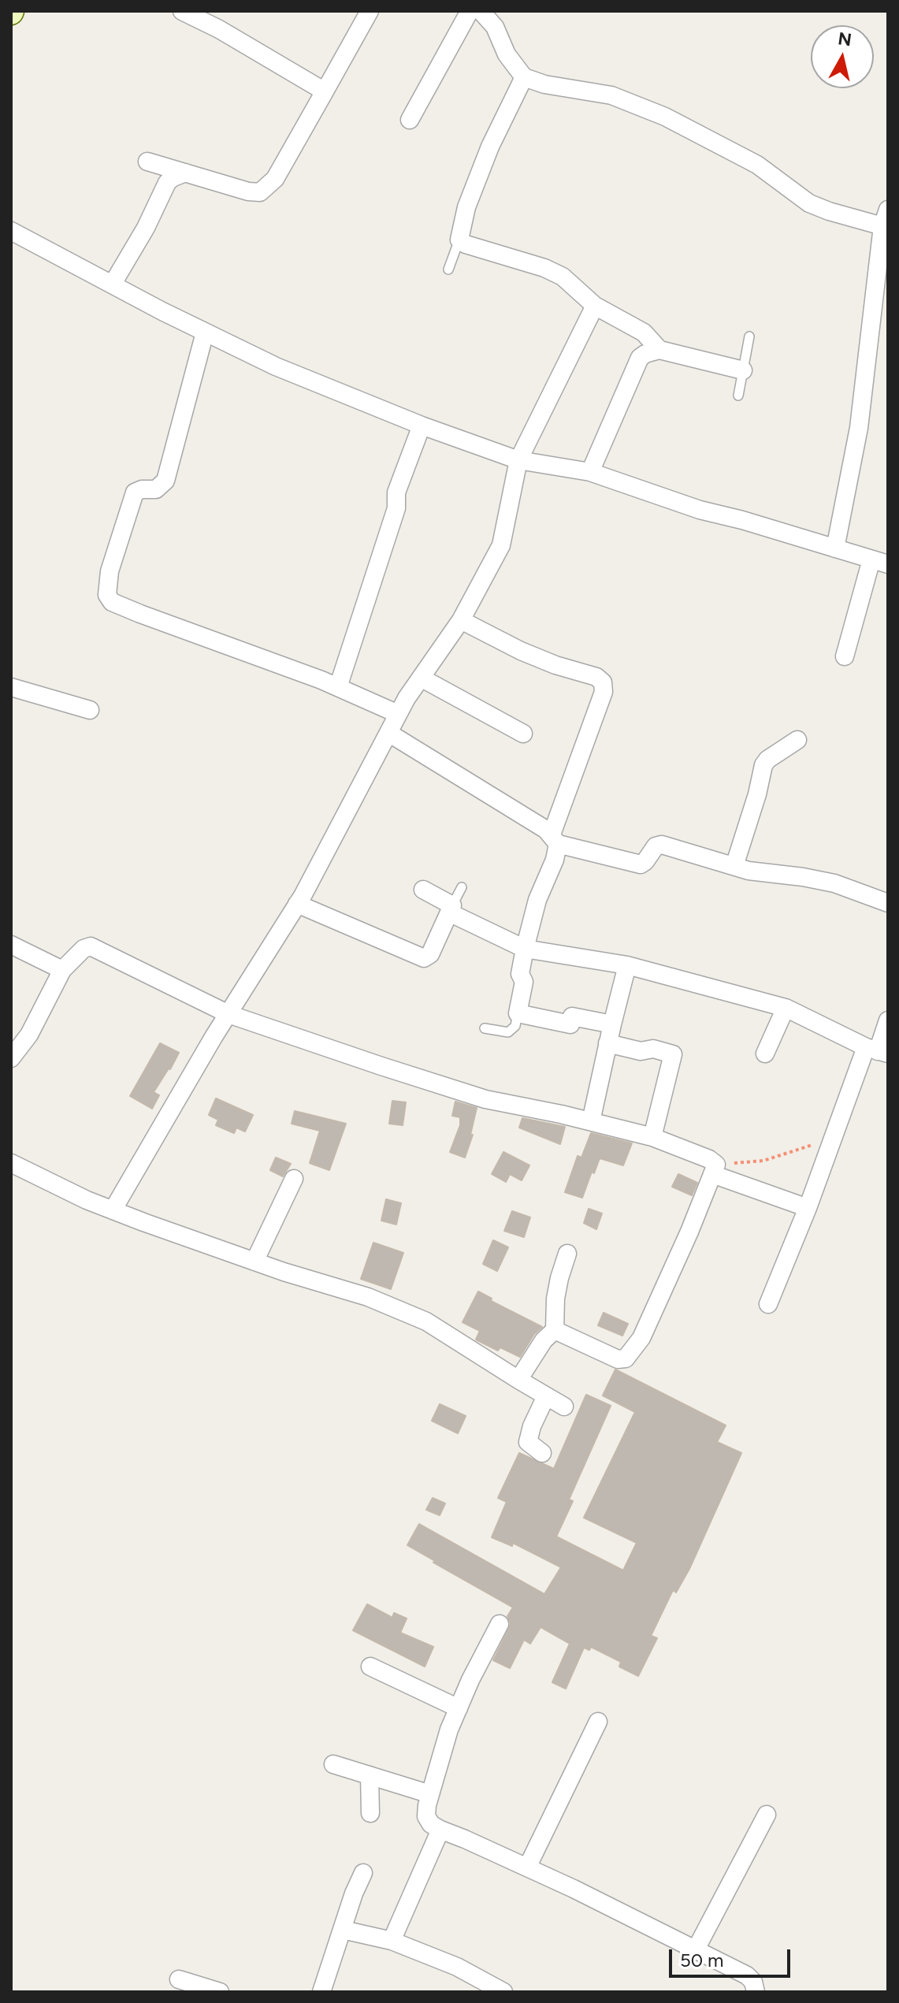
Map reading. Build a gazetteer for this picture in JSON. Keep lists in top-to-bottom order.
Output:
{
  "scale_bar": "50 m",
  "north": "top"
}
